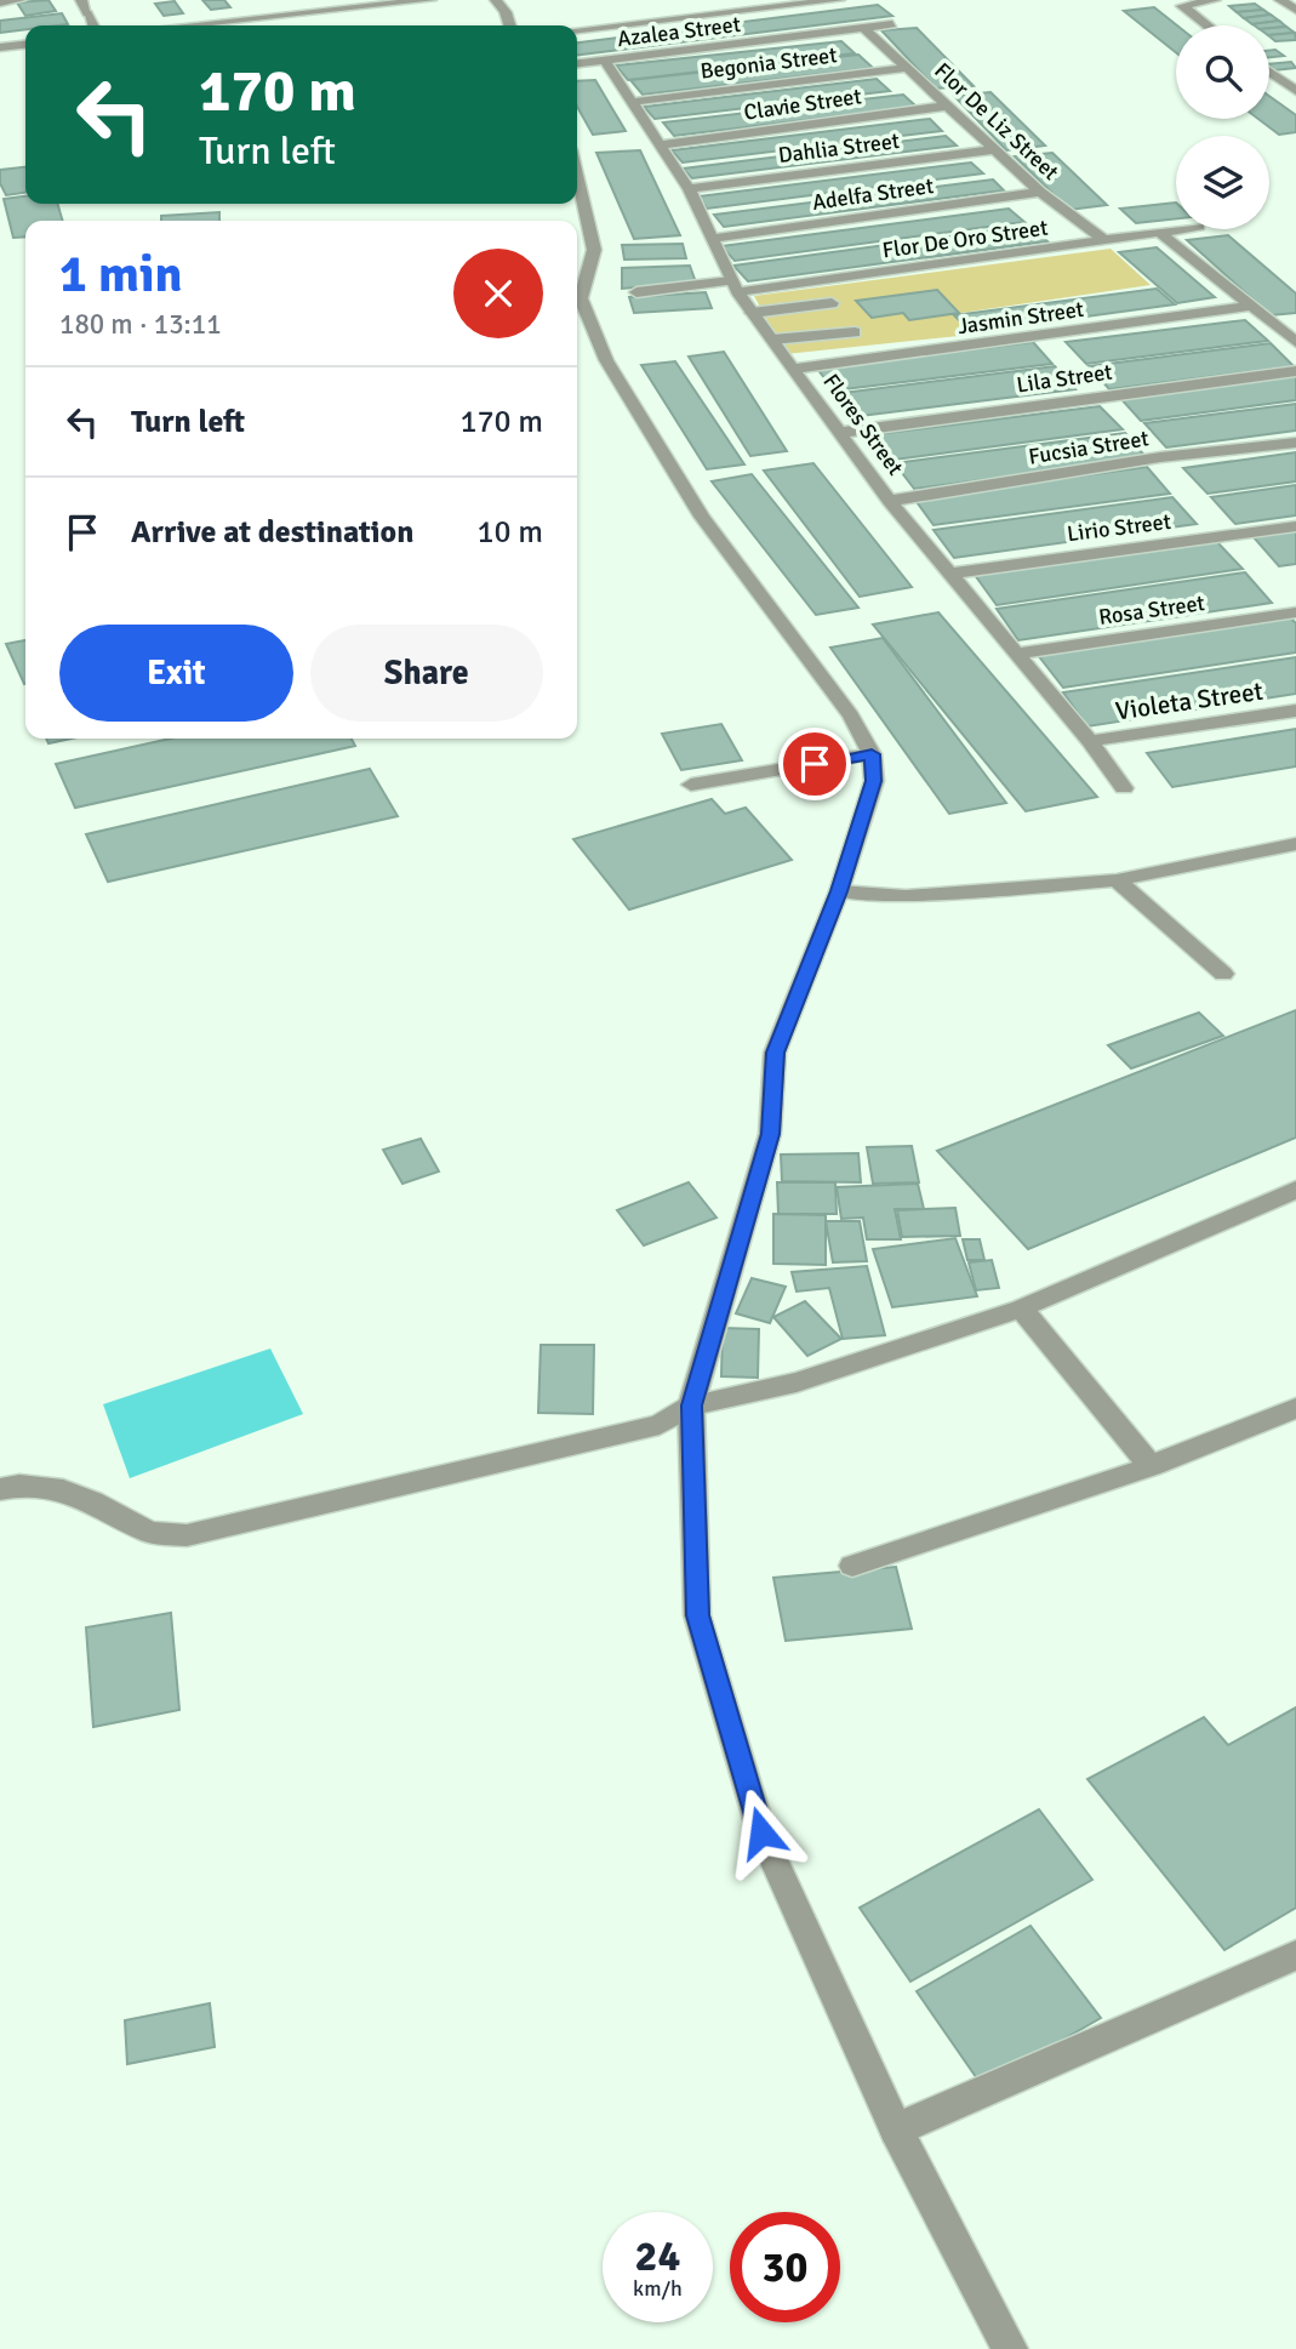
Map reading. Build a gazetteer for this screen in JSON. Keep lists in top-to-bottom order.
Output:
{
  "streets": {
    "street": [
      "Azalea Street",
      "Begonia Street",
      "Clavie Street",
      "Flor De Liz Street",
      "Dahlia Street",
      "Adelfa Street",
      "Flor De Oro Street",
      "Jasmin Street",
      "Lila Street",
      "Flores Street",
      "Fucsia Street",
      "Lirio Street",
      "Rosa Street",
      "Violeta Street"
    ]
  },
  "crossings": [
    ["Azalea Street", "Flor De Liz Street"],
    ["Azalea Street", "Flores Street"],
    ["Begonia Street", "Flor De Liz Street"],
    ["Begonia Street", "Flores Street"],
    ["Clavie Street", "Flor De Liz Street"],
    ["Clavie Street", "Flores Street"],
    ["Flor De Liz Street", "Dahlia Street"],
    ["Flor De Liz Street", "Adelfa Street"],
    ["Flor De Liz Street", "Flor De Oro Street"],
    ["Dahlia Street", "Flores Street"],
    ["Adelfa Street", "Flores Street"],
    ["Flor De Oro Street", "Flores Street"],
    ["Jasmin Street", "Flores Street"],
    ["Lila Street", "Flores Street"],
    ["Flores Street", "Fucsia Street"],
    ["Flores Street", "Lirio Street"],
    ["Flores Street", "Rosa Street"],
    ["Flores Street", "Violeta Street"]
  ],
  "page": {
    "turn": ["170 m", "Turn left"],
    "heading": ["1 min", "180 m · 13:11"],
    "list": [
      {
        "name": "Turn left",
        "value": "170 m"
      },
      {
        "name": "Arrive at destination",
        "value": "10 m"
      }
    ],
    "buttons": ["Exit", "Share"],
    "speed": "24 km/h",
    "limit": "30"
  }
}
